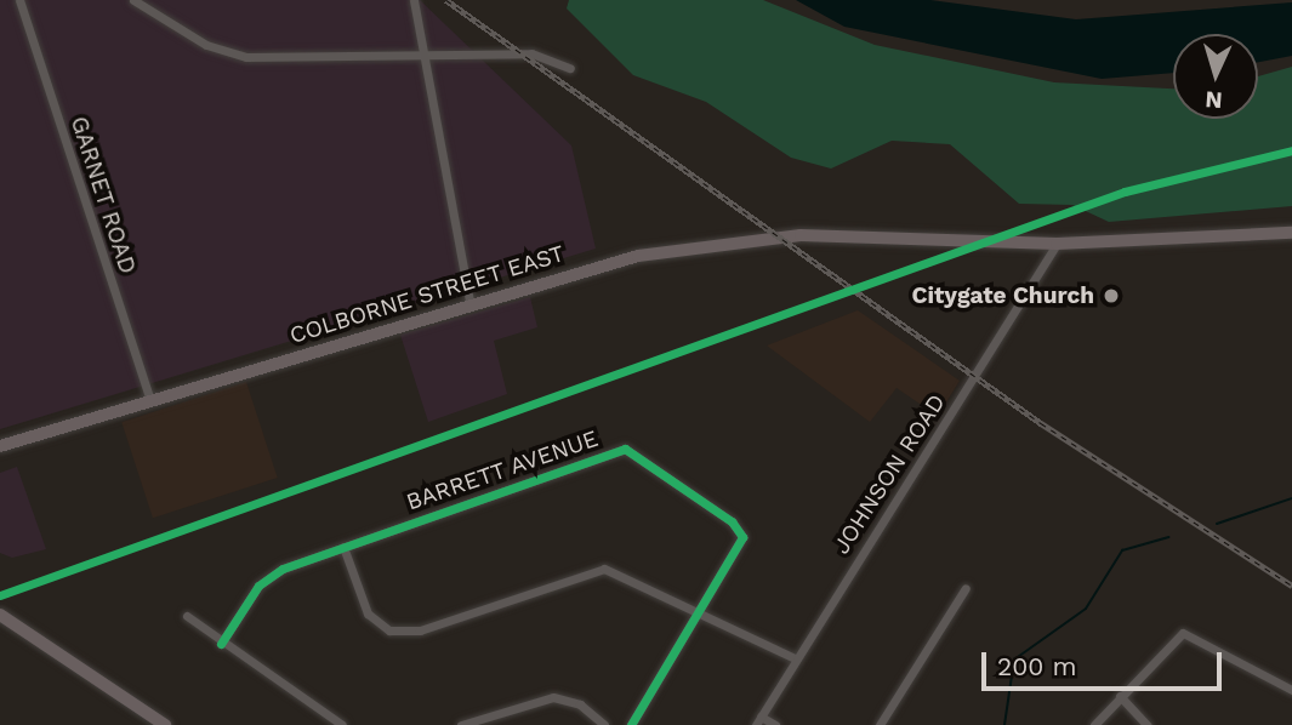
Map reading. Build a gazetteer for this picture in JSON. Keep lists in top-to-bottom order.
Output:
{
  "streets": {
    "main road": ["COLBORNE STREET EAST"],
    "street": ["GARNET ROAD", "BARRETT AVENUE", "JOHNSON ROAD"]
  },
  "crossings": [
    ["GARNET ROAD", "COLBORNE STREET EAST"],
    ["COLBORNE STREET EAST", "JOHNSON ROAD"]
  ],
  "places": ["Citygate Church"],
  "scale_bar": "200 m",
  "north": "bottom"
}
